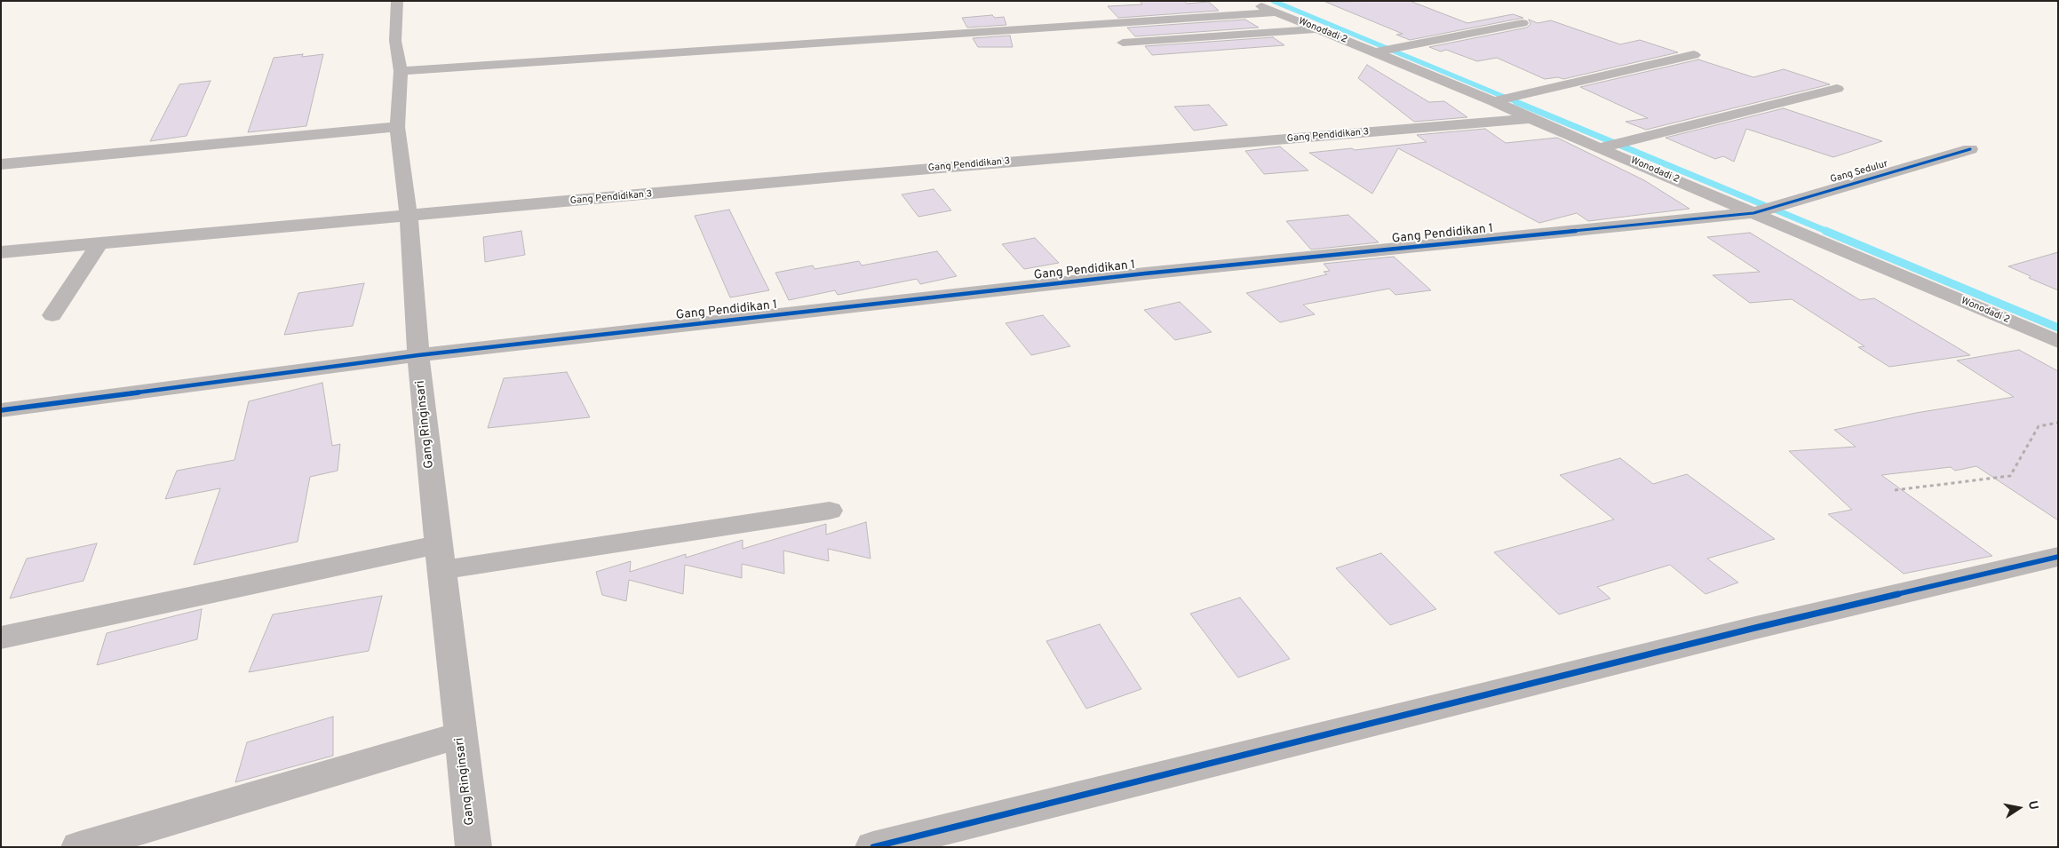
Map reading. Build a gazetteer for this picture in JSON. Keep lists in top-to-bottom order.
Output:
{
  "streets": {
    "street": [
      "Wonodadi 2",
      "Gang Pendidikan 3",
      "Gang Sedulur",
      "Gang Pendidikan 1",
      "Gang Ringinsari"
    ]
  },
  "crossings": [
    ["Wonodadi 2", "Gang Pendidikan 3"],
    ["Wonodadi 2", "Gang Sedulur"],
    ["Wonodadi 2", "Gang Pendidikan 1"],
    ["Gang Pendidikan 3", "Gang Ringinsari"],
    ["Gang Sedulur", "Gang Pendidikan 1"],
    ["Gang Pendidikan 1", "Gang Ringinsari"]
  ],
  "north": "right"
}
